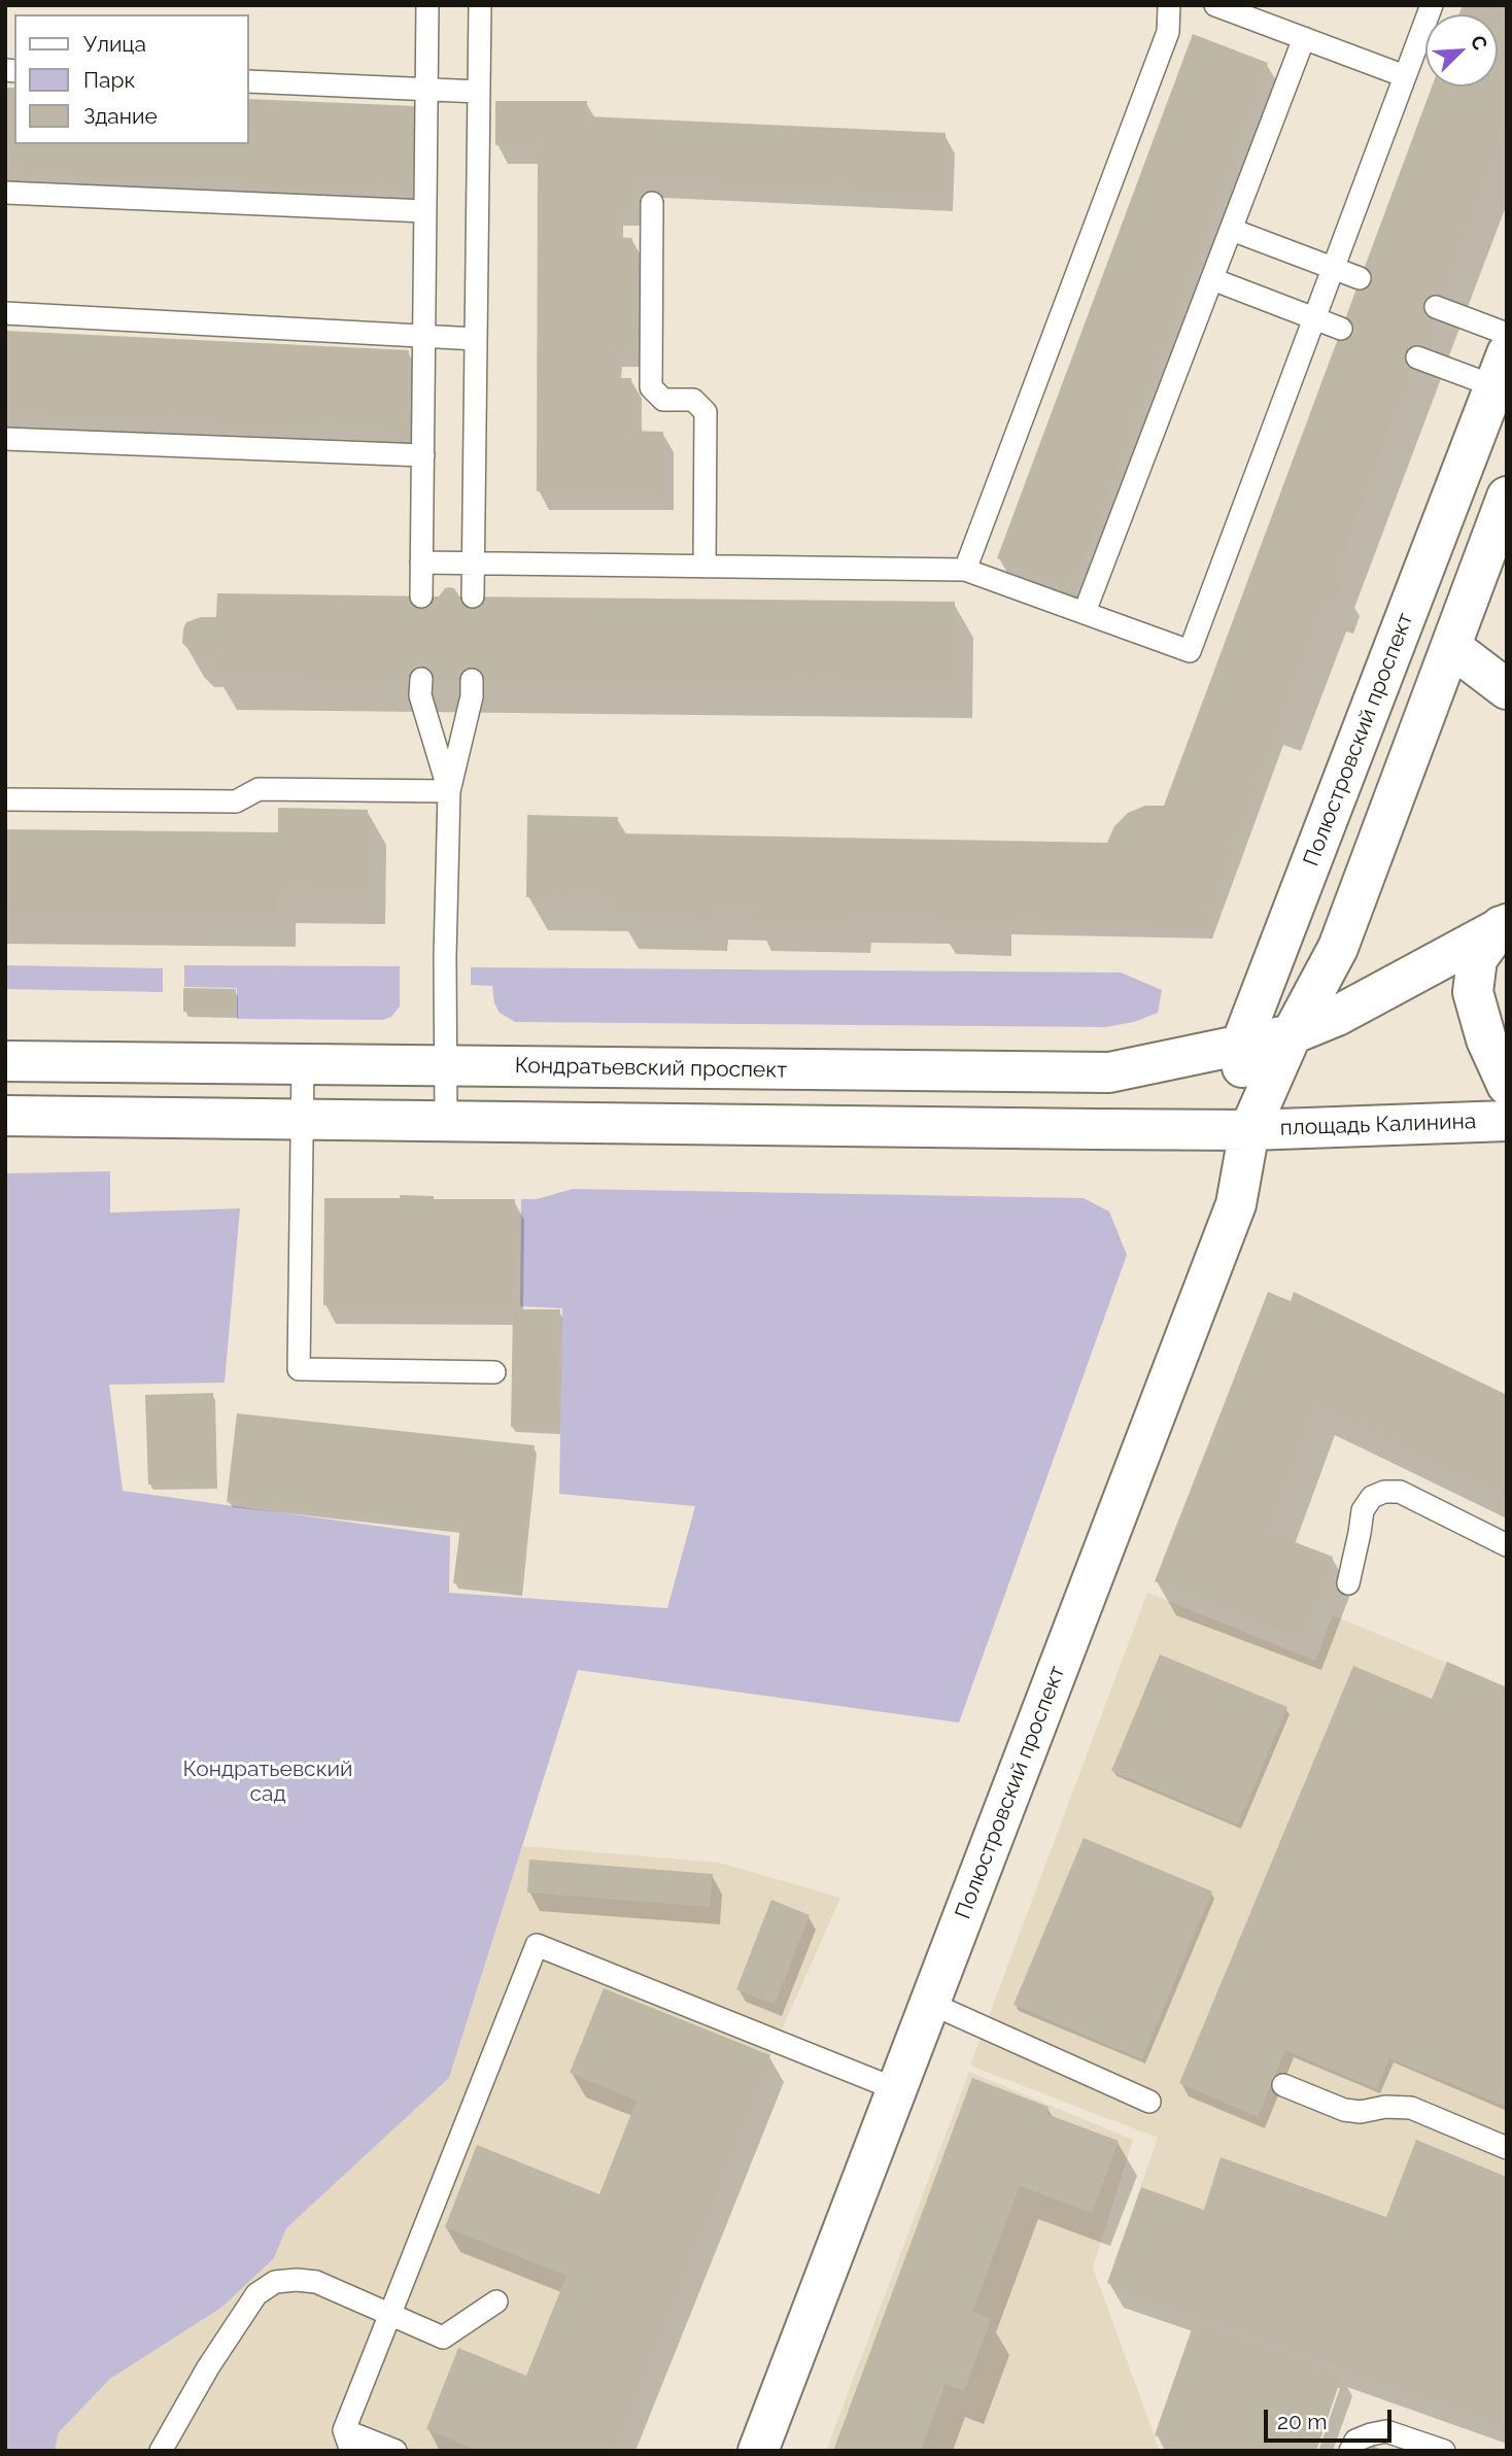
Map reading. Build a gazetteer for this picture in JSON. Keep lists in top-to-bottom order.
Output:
{
  "streets": {
    "main road": ["Полюстровский проспект", "Кондратьевский проспект", "площадь Калинина"]
  },
  "crossings": [
    ["Полюстровский проспект", "Кондратьевский проспект"],
    ["Полюстровский проспект", "площадь Калинина"]
  ],
  "parks": ["Кондратьевский сад"],
  "legend": ["Улица", "Парк", "Здание"],
  "scale_bar": "20 m",
  "north": "top right"
}
